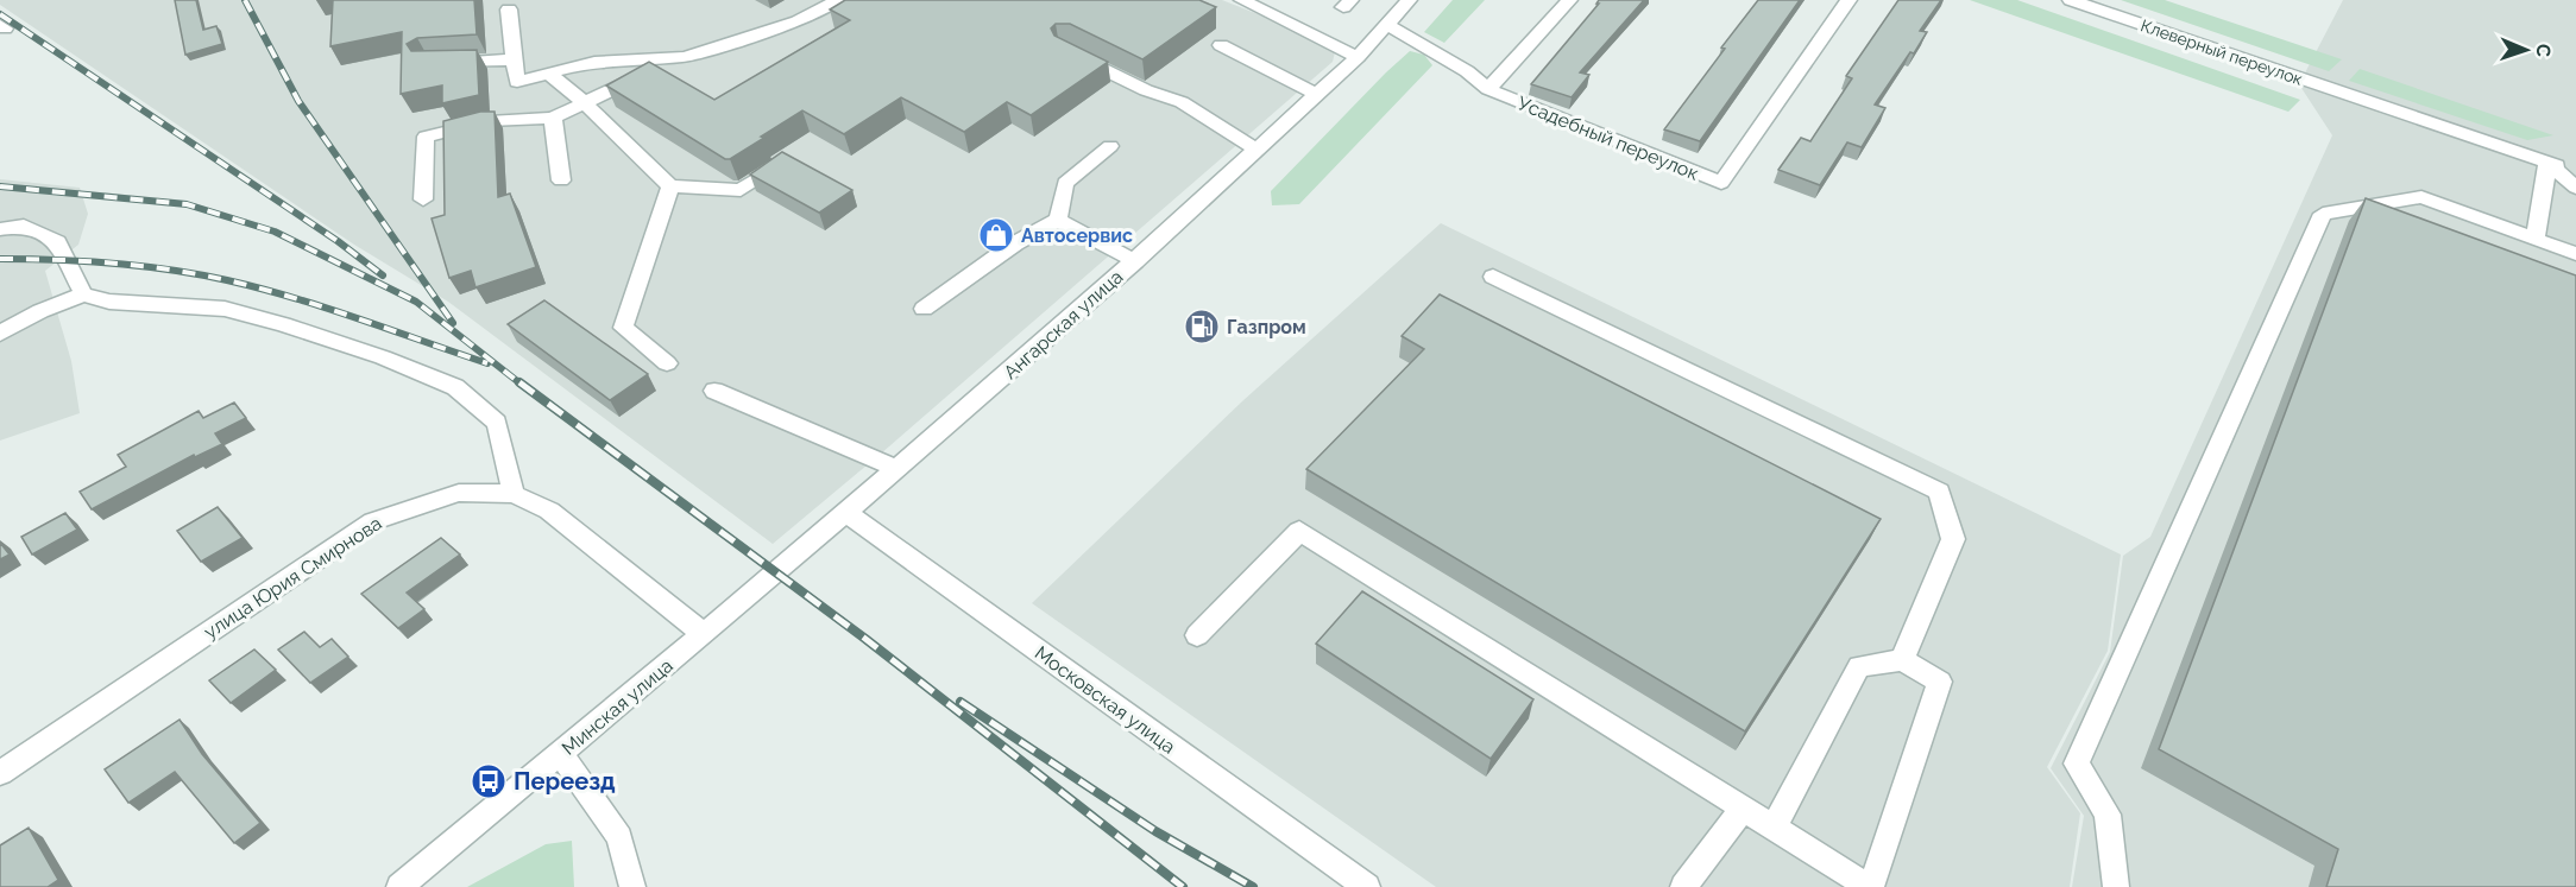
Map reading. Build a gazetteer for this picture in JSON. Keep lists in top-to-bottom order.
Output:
{
  "streets": {
    "street": [
      "Клеверный переулок",
      "Усадебный переулок",
      "Ангарская улица",
      "улица Юрия Смирнова",
      "Московская улица",
      "Минская улица"
    ]
  },
  "crossings": [
    ["Усадебный переулок", "Ангарская улица"],
    ["Ангарская улица", "улица Юрия Смирнова"],
    ["Ангарская улица", "Московская улица"],
    ["Ангарская улица", "Минская улица"],
    ["улица Юрия Смирнова", "Минская улица"]
  ],
  "places": {
    "shop": ["Автосервис"],
    "fuel station": ["Газпром"],
    "bus stop": ["Переезд"]
  },
  "north": "right"
}
